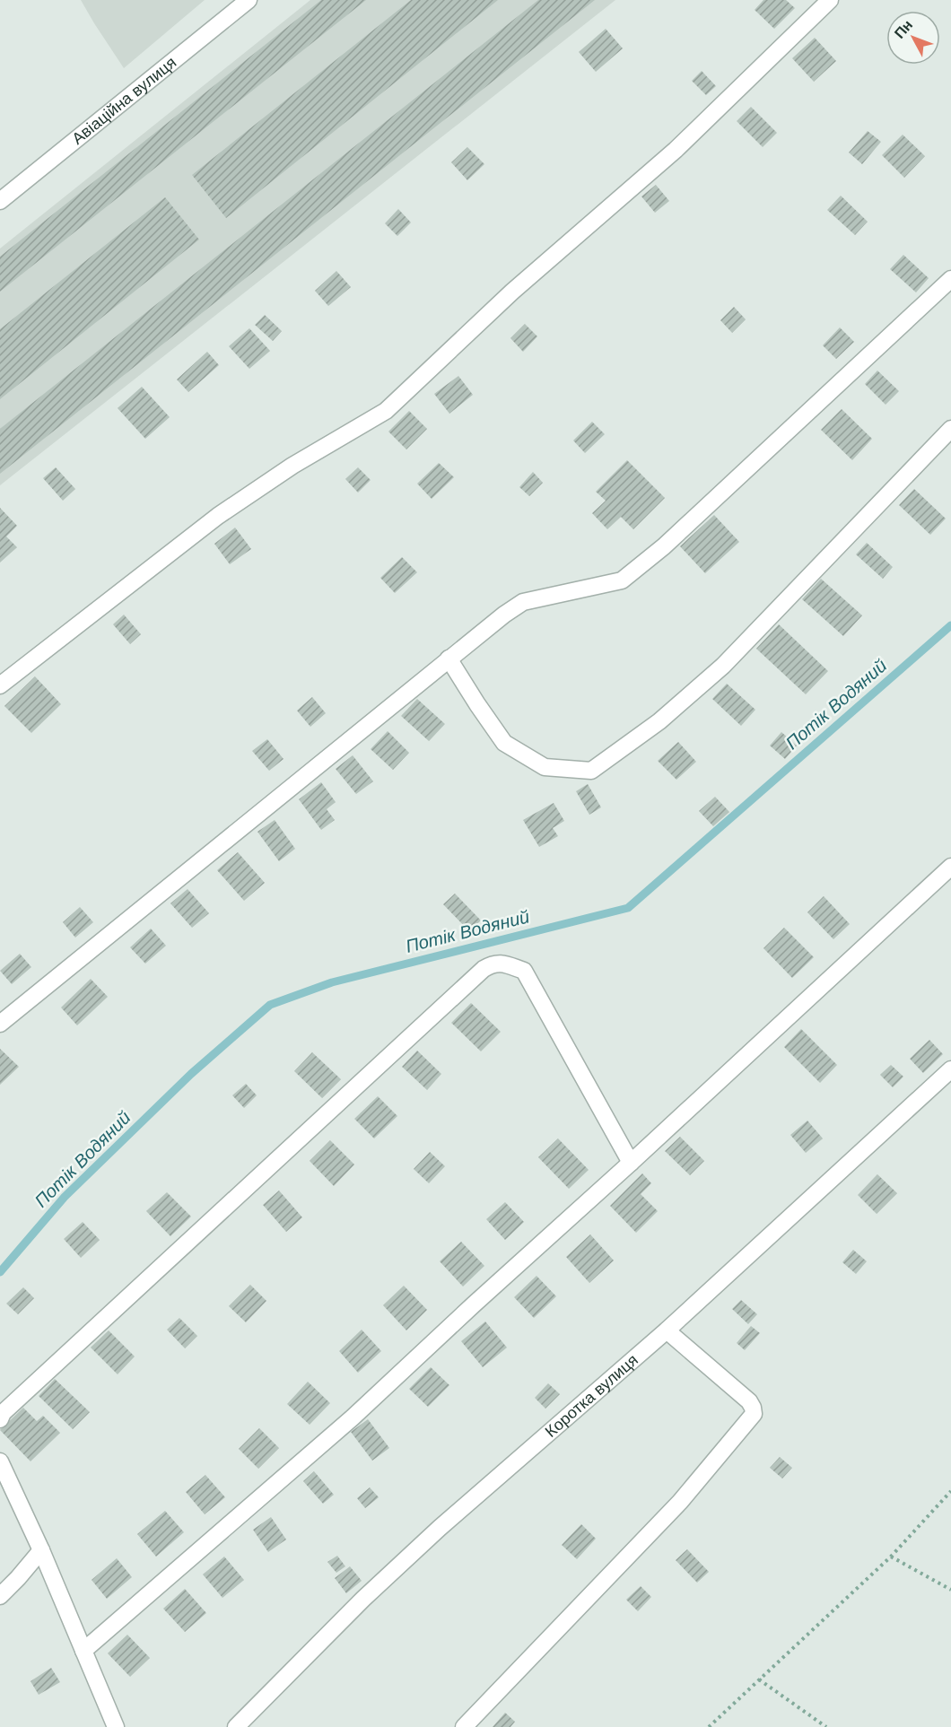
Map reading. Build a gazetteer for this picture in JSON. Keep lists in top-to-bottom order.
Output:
{
  "streets": {
    "street": ["Авіаційна вулиця", "Коротка вулиця"]
  },
  "water": ["Потік Водяний"],
  "north": "top left"
}
